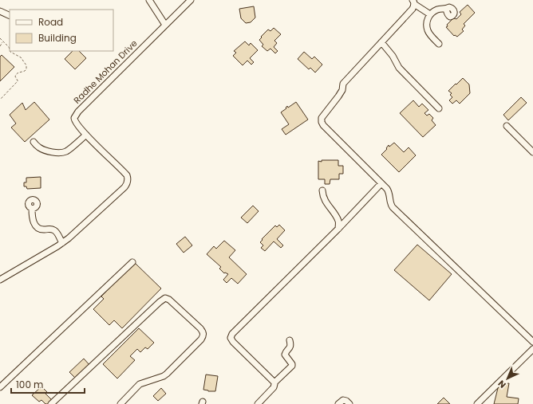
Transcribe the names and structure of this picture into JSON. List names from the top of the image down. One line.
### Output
{"streets":{"street":["Radhe Mohan Drive"]},"legend":["Road","Building"],"scale_bar":"100 m","north":"bottom left"}
